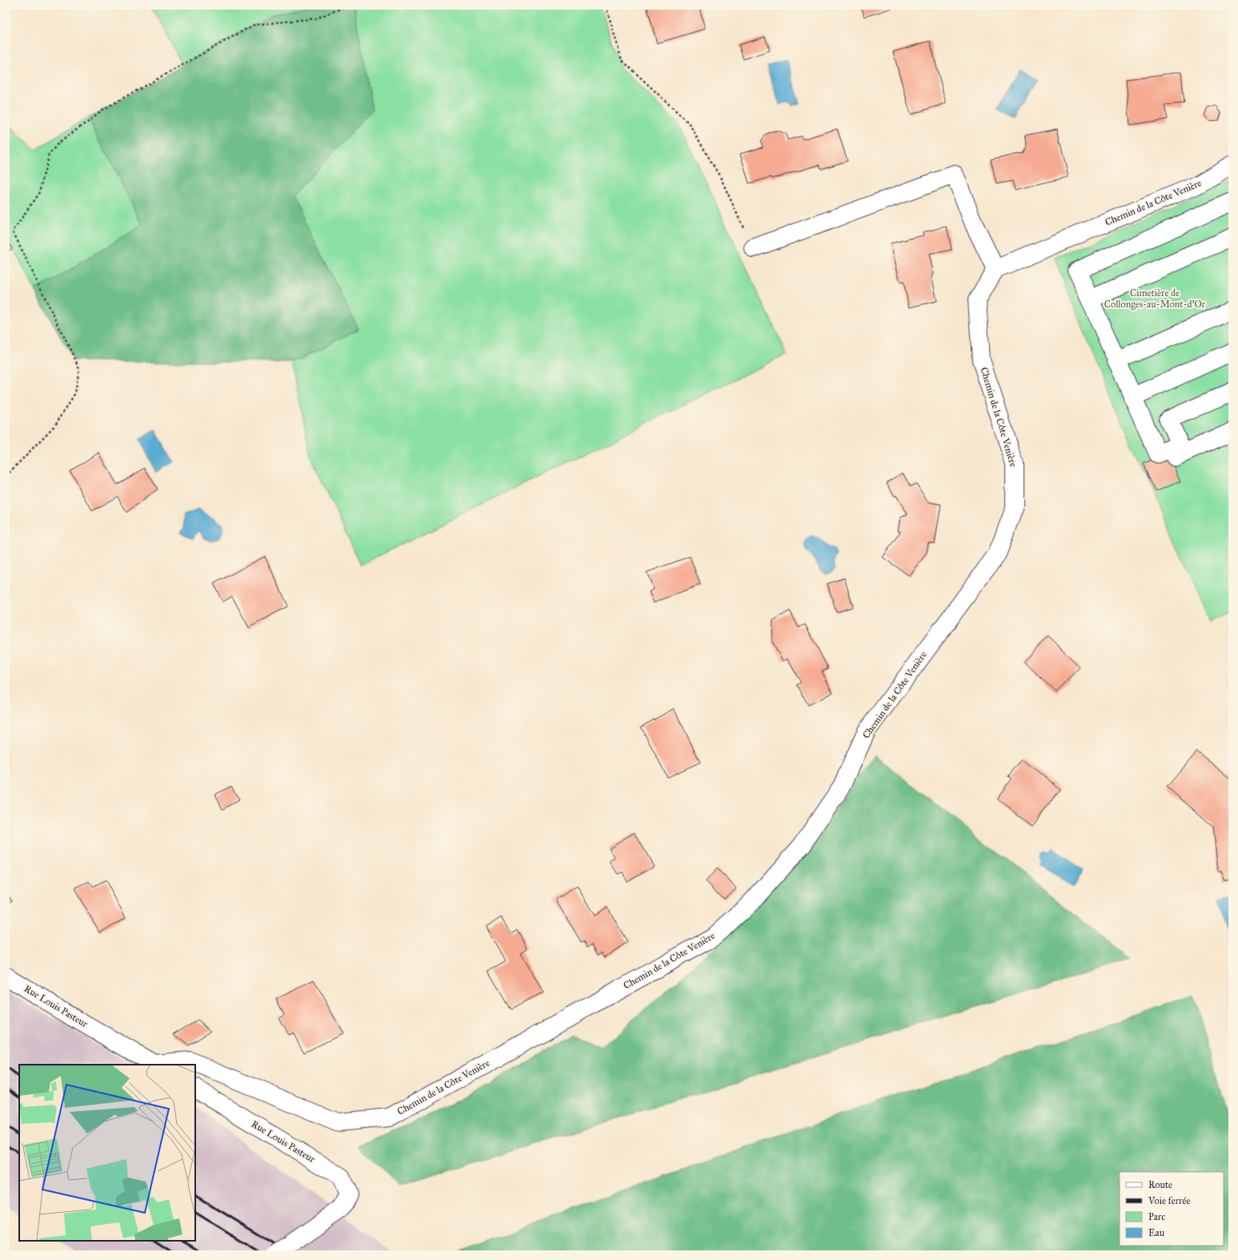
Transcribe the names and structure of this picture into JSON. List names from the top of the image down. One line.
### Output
{"streets":{"street":["Chemin de la Côte Venière","Rue Louis Pasteur"]},"crossings":[["Chemin de la Côte Venière","Rue Louis Pasteur"]],"parks":["Cimetière de Collonges-au-Mont-d'Or"],"legend":["Route","Voie ferrée","Parc","Eau"]}
